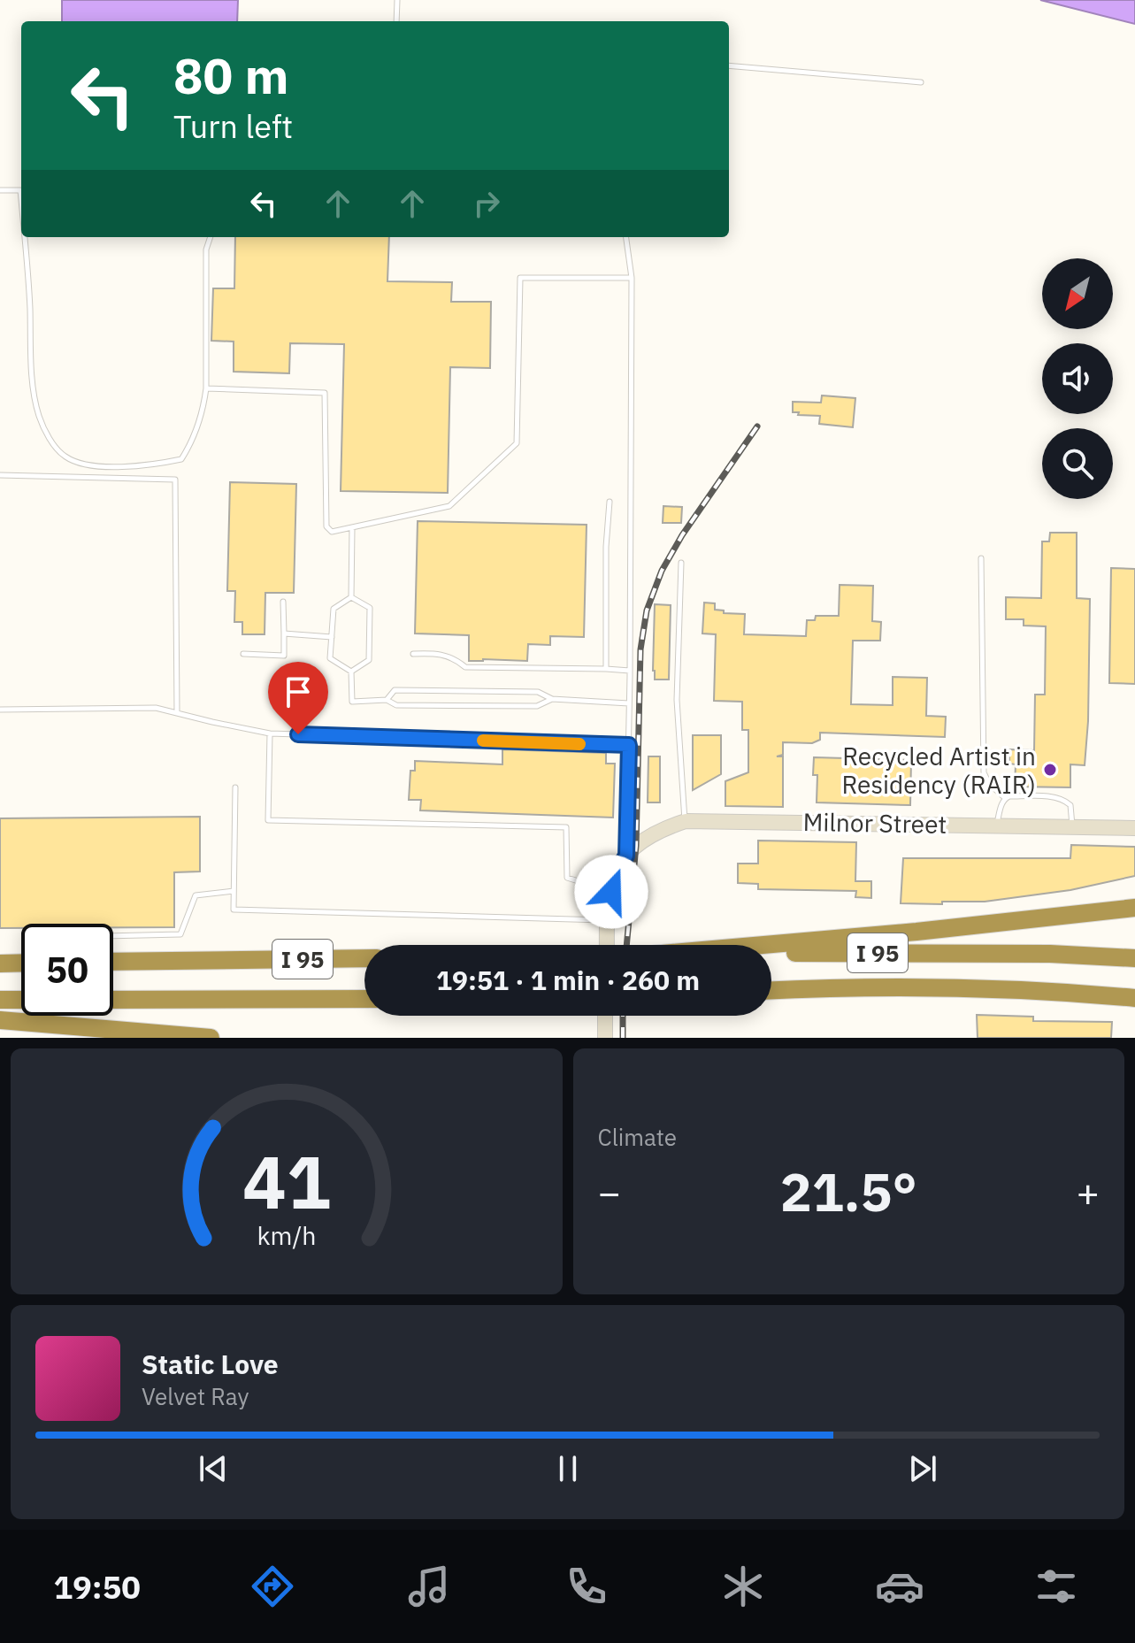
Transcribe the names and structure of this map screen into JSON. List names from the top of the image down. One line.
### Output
{"streets":{"highway":["I 95"],"main road":["Milnor Street"]},"places":["Recycled Artist in Residency (RAIR)"],"north":"bottom left","page":{"turn":["80 m","Turn left"],"limit":"50","trip":"19:51 · 1 min · 260 m","tile":"Climate","heat":["−","21.5°","+"],"song":["Static Love","Velvet Ray"],"tabs":"19:50","gauge":["41","km/h"]}}
